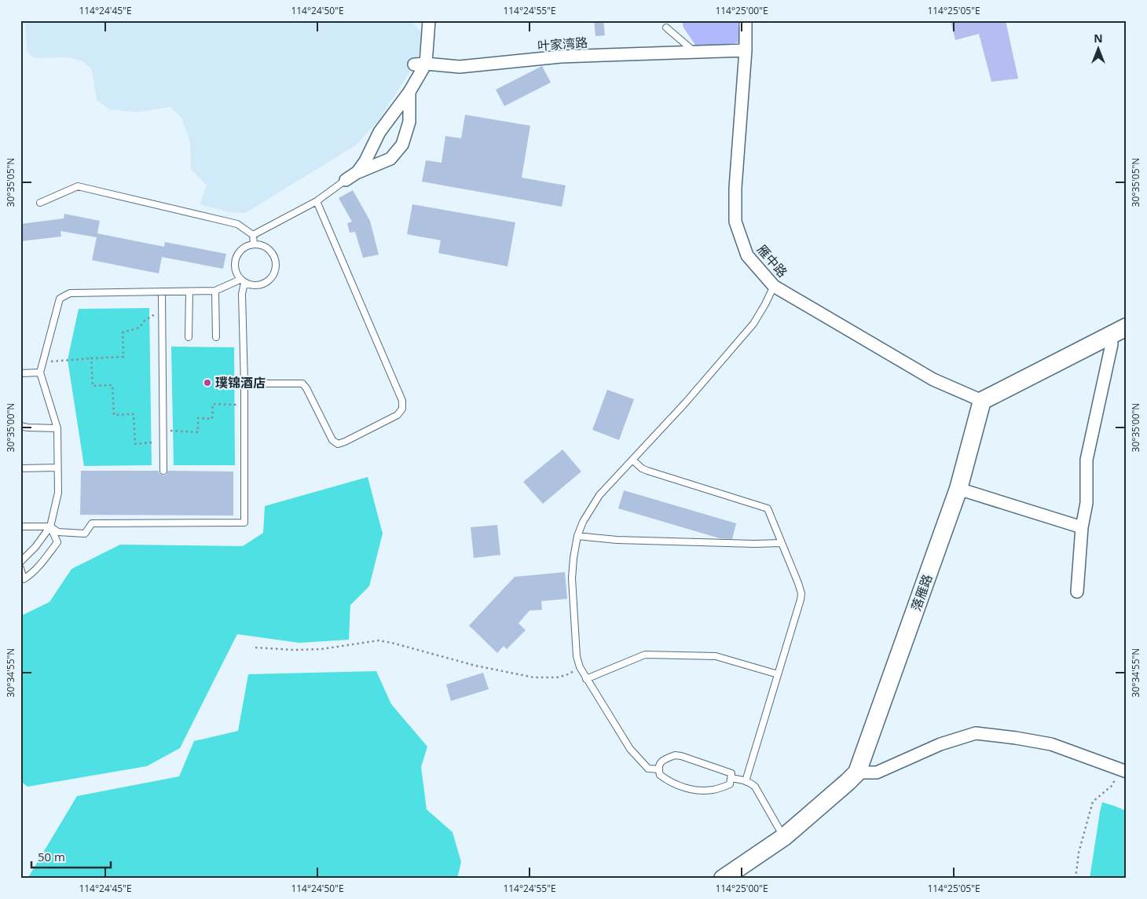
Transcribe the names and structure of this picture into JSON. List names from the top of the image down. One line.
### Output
{"streets":{"street":["叶家湾路","雁中路","落雁路"]},"crossings":[["叶家湾路","雁中路"],["雁中路","落雁路"]],"places":["璞锦酒店"],"scale_bar":"50 m","north":"top","coordinates":["114°24'45\"E","114°24'50\"E","114°24'55\"E","114°25'00\"E","114°25'05\"E","30°35'05\"N","30°35'00\"N","30°34'55\"N"]}
